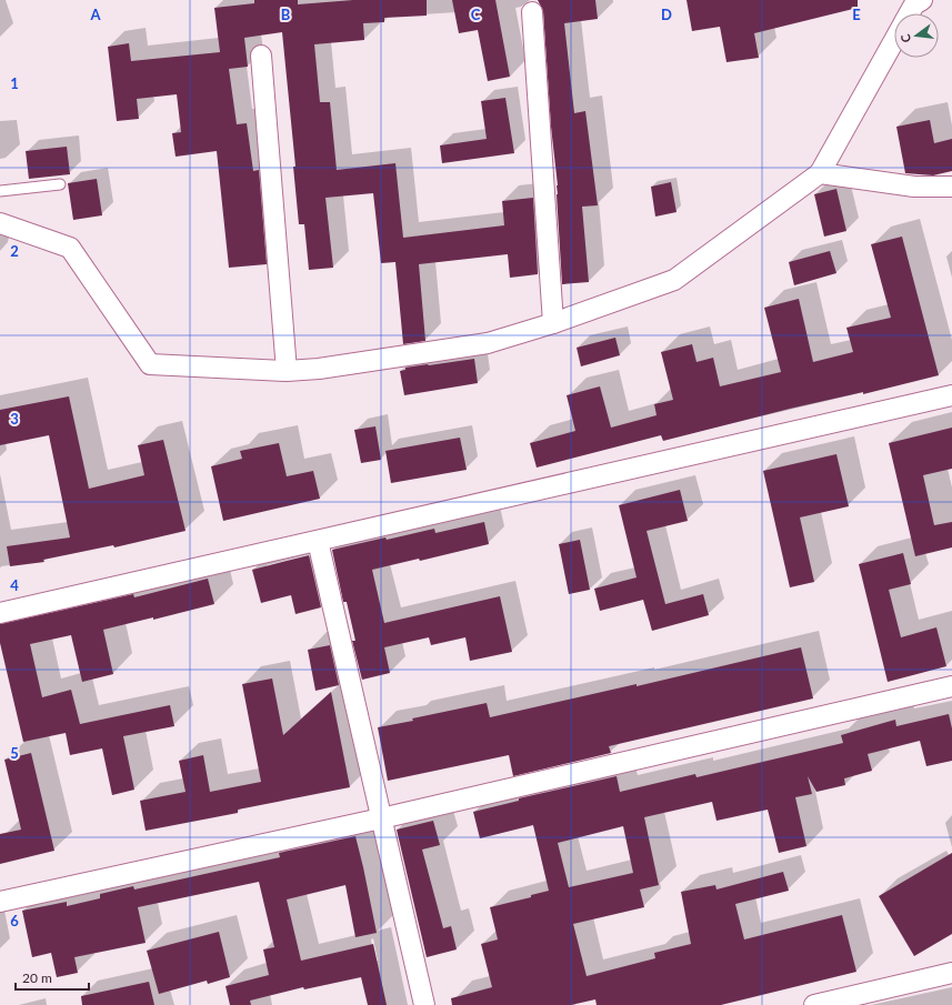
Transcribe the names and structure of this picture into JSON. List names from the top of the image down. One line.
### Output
{"scale_bar":"20 m","north":"left","grid":{"columns":["A","B","C","D","E"],"rows":["1","2","3","4","5","6"]}}
